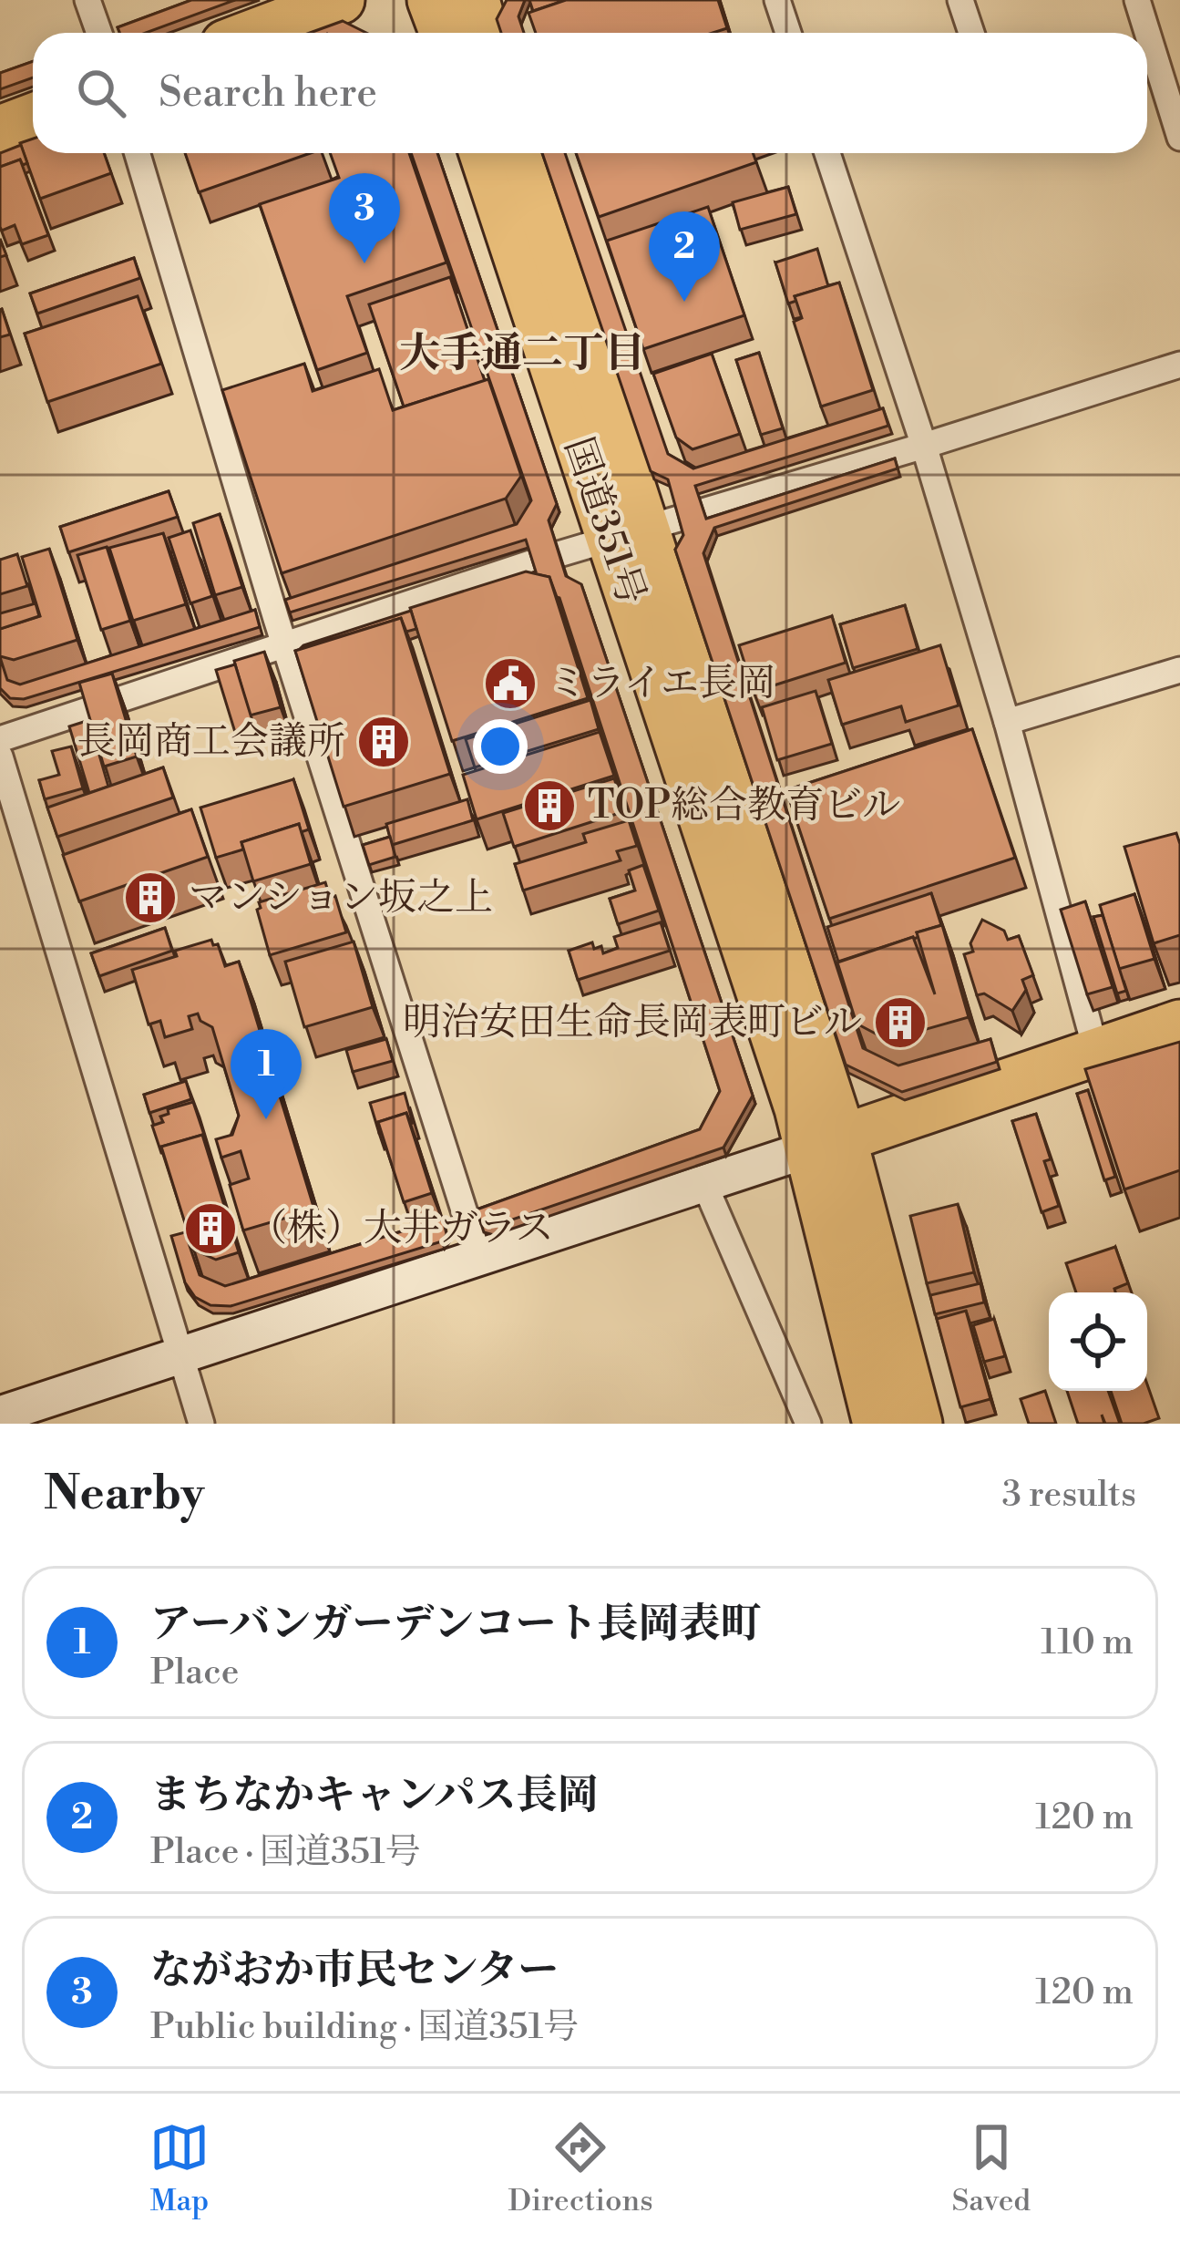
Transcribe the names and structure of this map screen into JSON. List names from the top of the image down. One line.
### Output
{"streets":{"highway":["国道351号"]},"districts":["大手通二丁目"],"places":{"public building":["ミライエ長岡"],"building":["長岡商工会議所","TOP総合教育ビル","マンション坂之上","明治安田生命長岡表町ビル","（株）大井ガラス"]},"page":{"search":"Search here","pins":["3","2","1"],"heading":["Nearby","3 results"],"list":[{"mark":"1","name":"アーバンガーデンコート長岡表町","note":"Place","value":"110 m"},{"mark":"2","name":"まちなかキャンパス長岡","note":"Place · 国道351号","value":"120 m"},{"mark":"3","name":"ながおか市民センター","note":"Public building · 国道351号","value":"120 m"}],"nav":["Map","Directions","Saved"]}}
